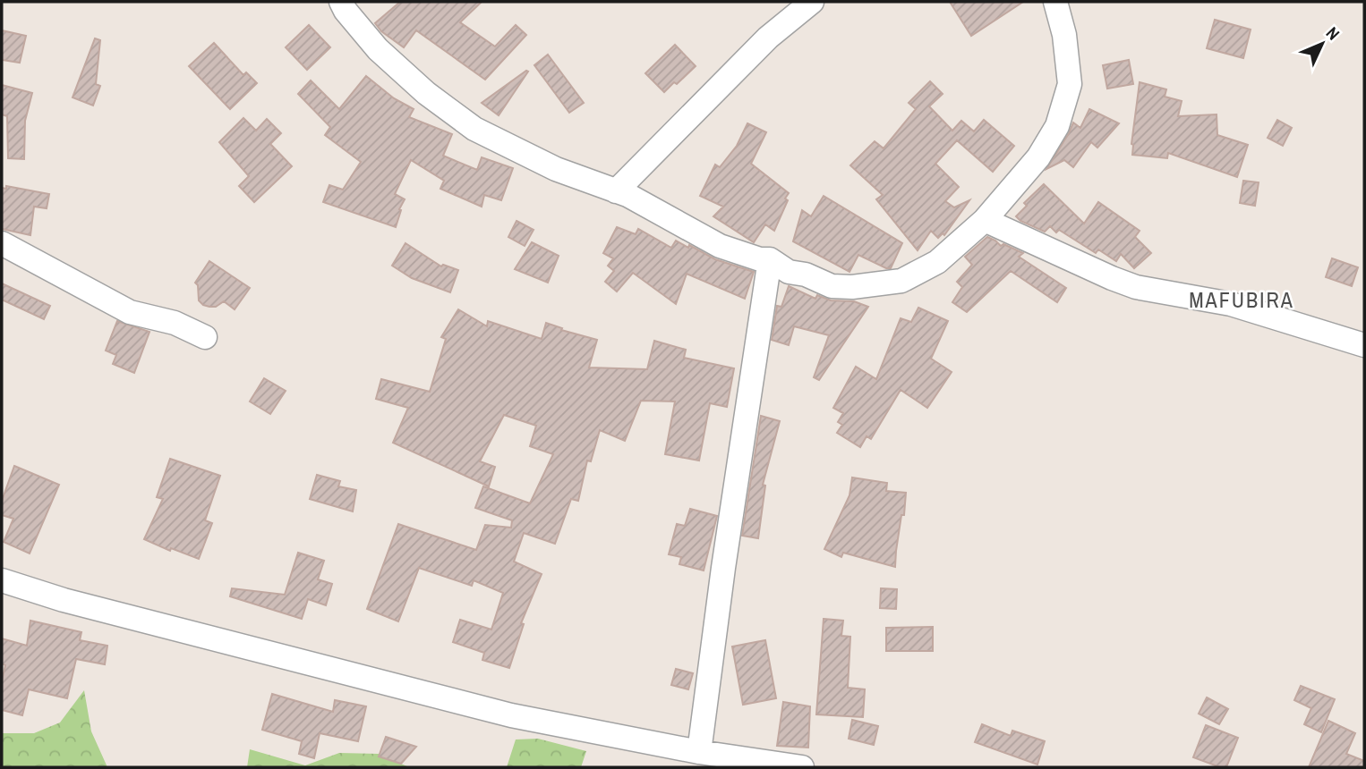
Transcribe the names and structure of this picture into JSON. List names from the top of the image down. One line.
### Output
{"districts":["MAFUBIRA"],"north":"top right"}
